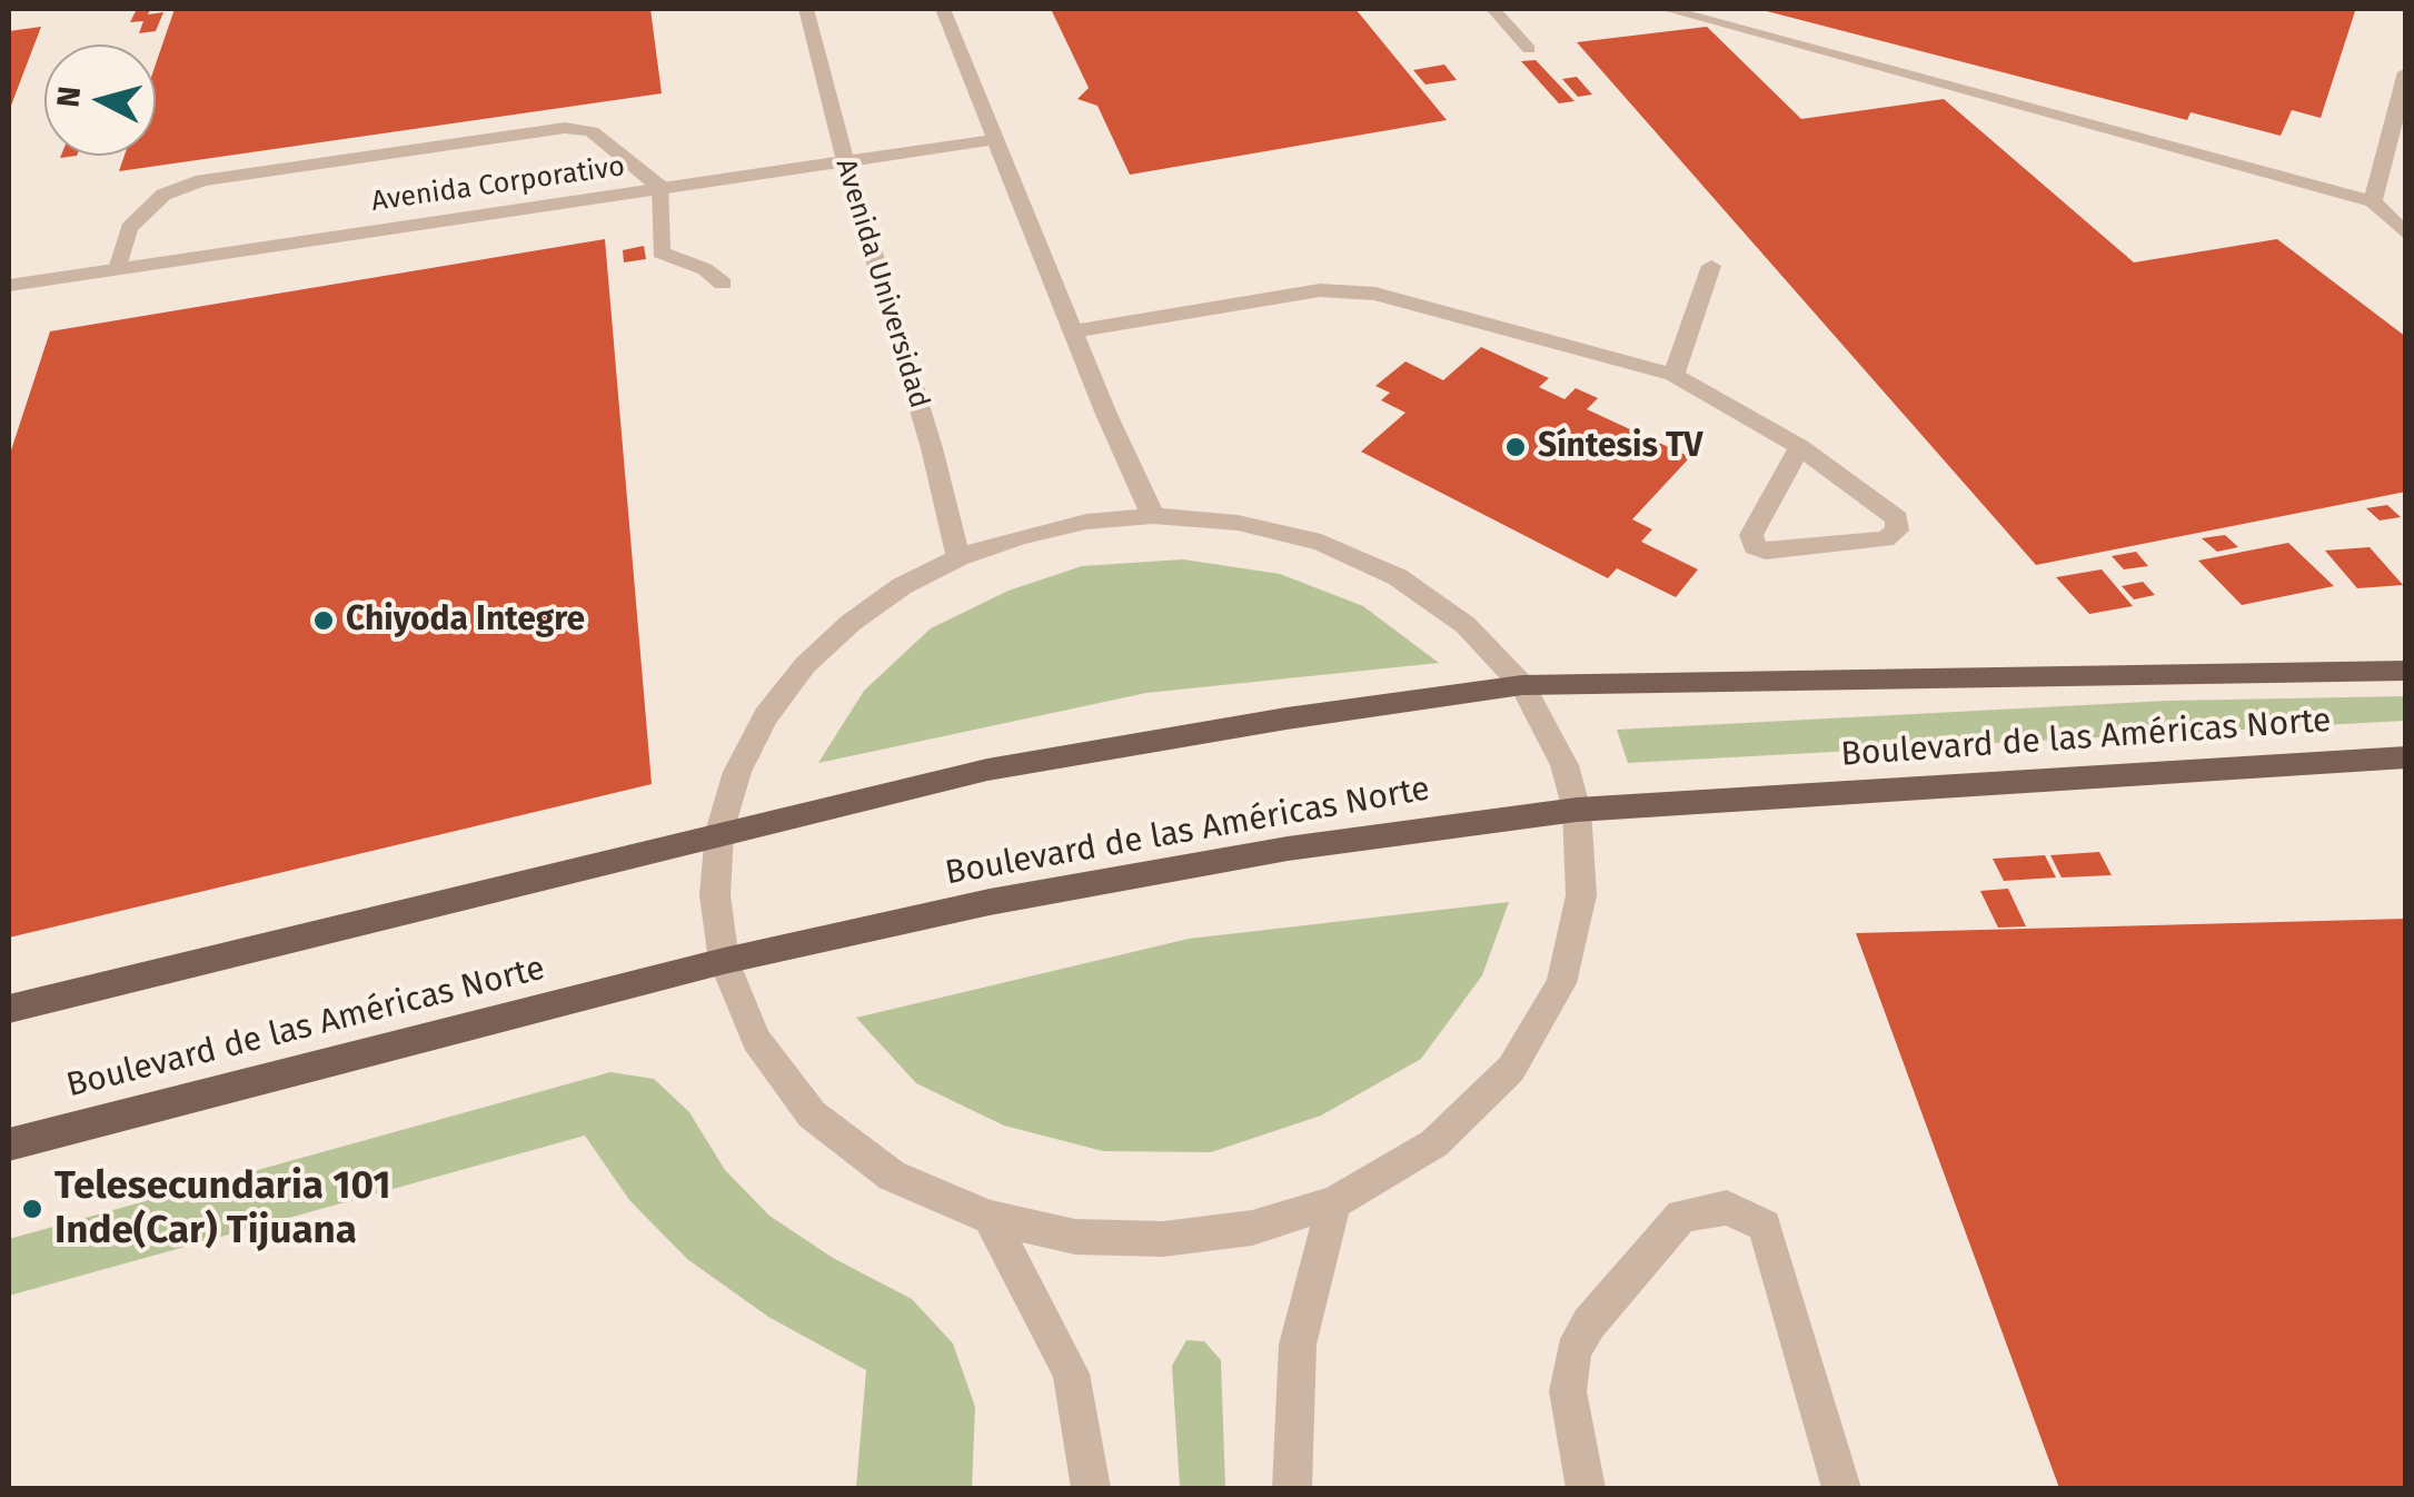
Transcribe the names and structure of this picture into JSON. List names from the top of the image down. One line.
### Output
{"streets":{"main road":["Boulevard de las Américas Norte"],"street":["Avenida Corporativo","Avenida Universidad"]},"crossings":[["Avenida Corporativo","Avenida Universidad"]],"places":["Síntesis TV","Chiyoda Integre","Telesecundaria 101 Inde(Car) Tijuana"],"north":"left"}
